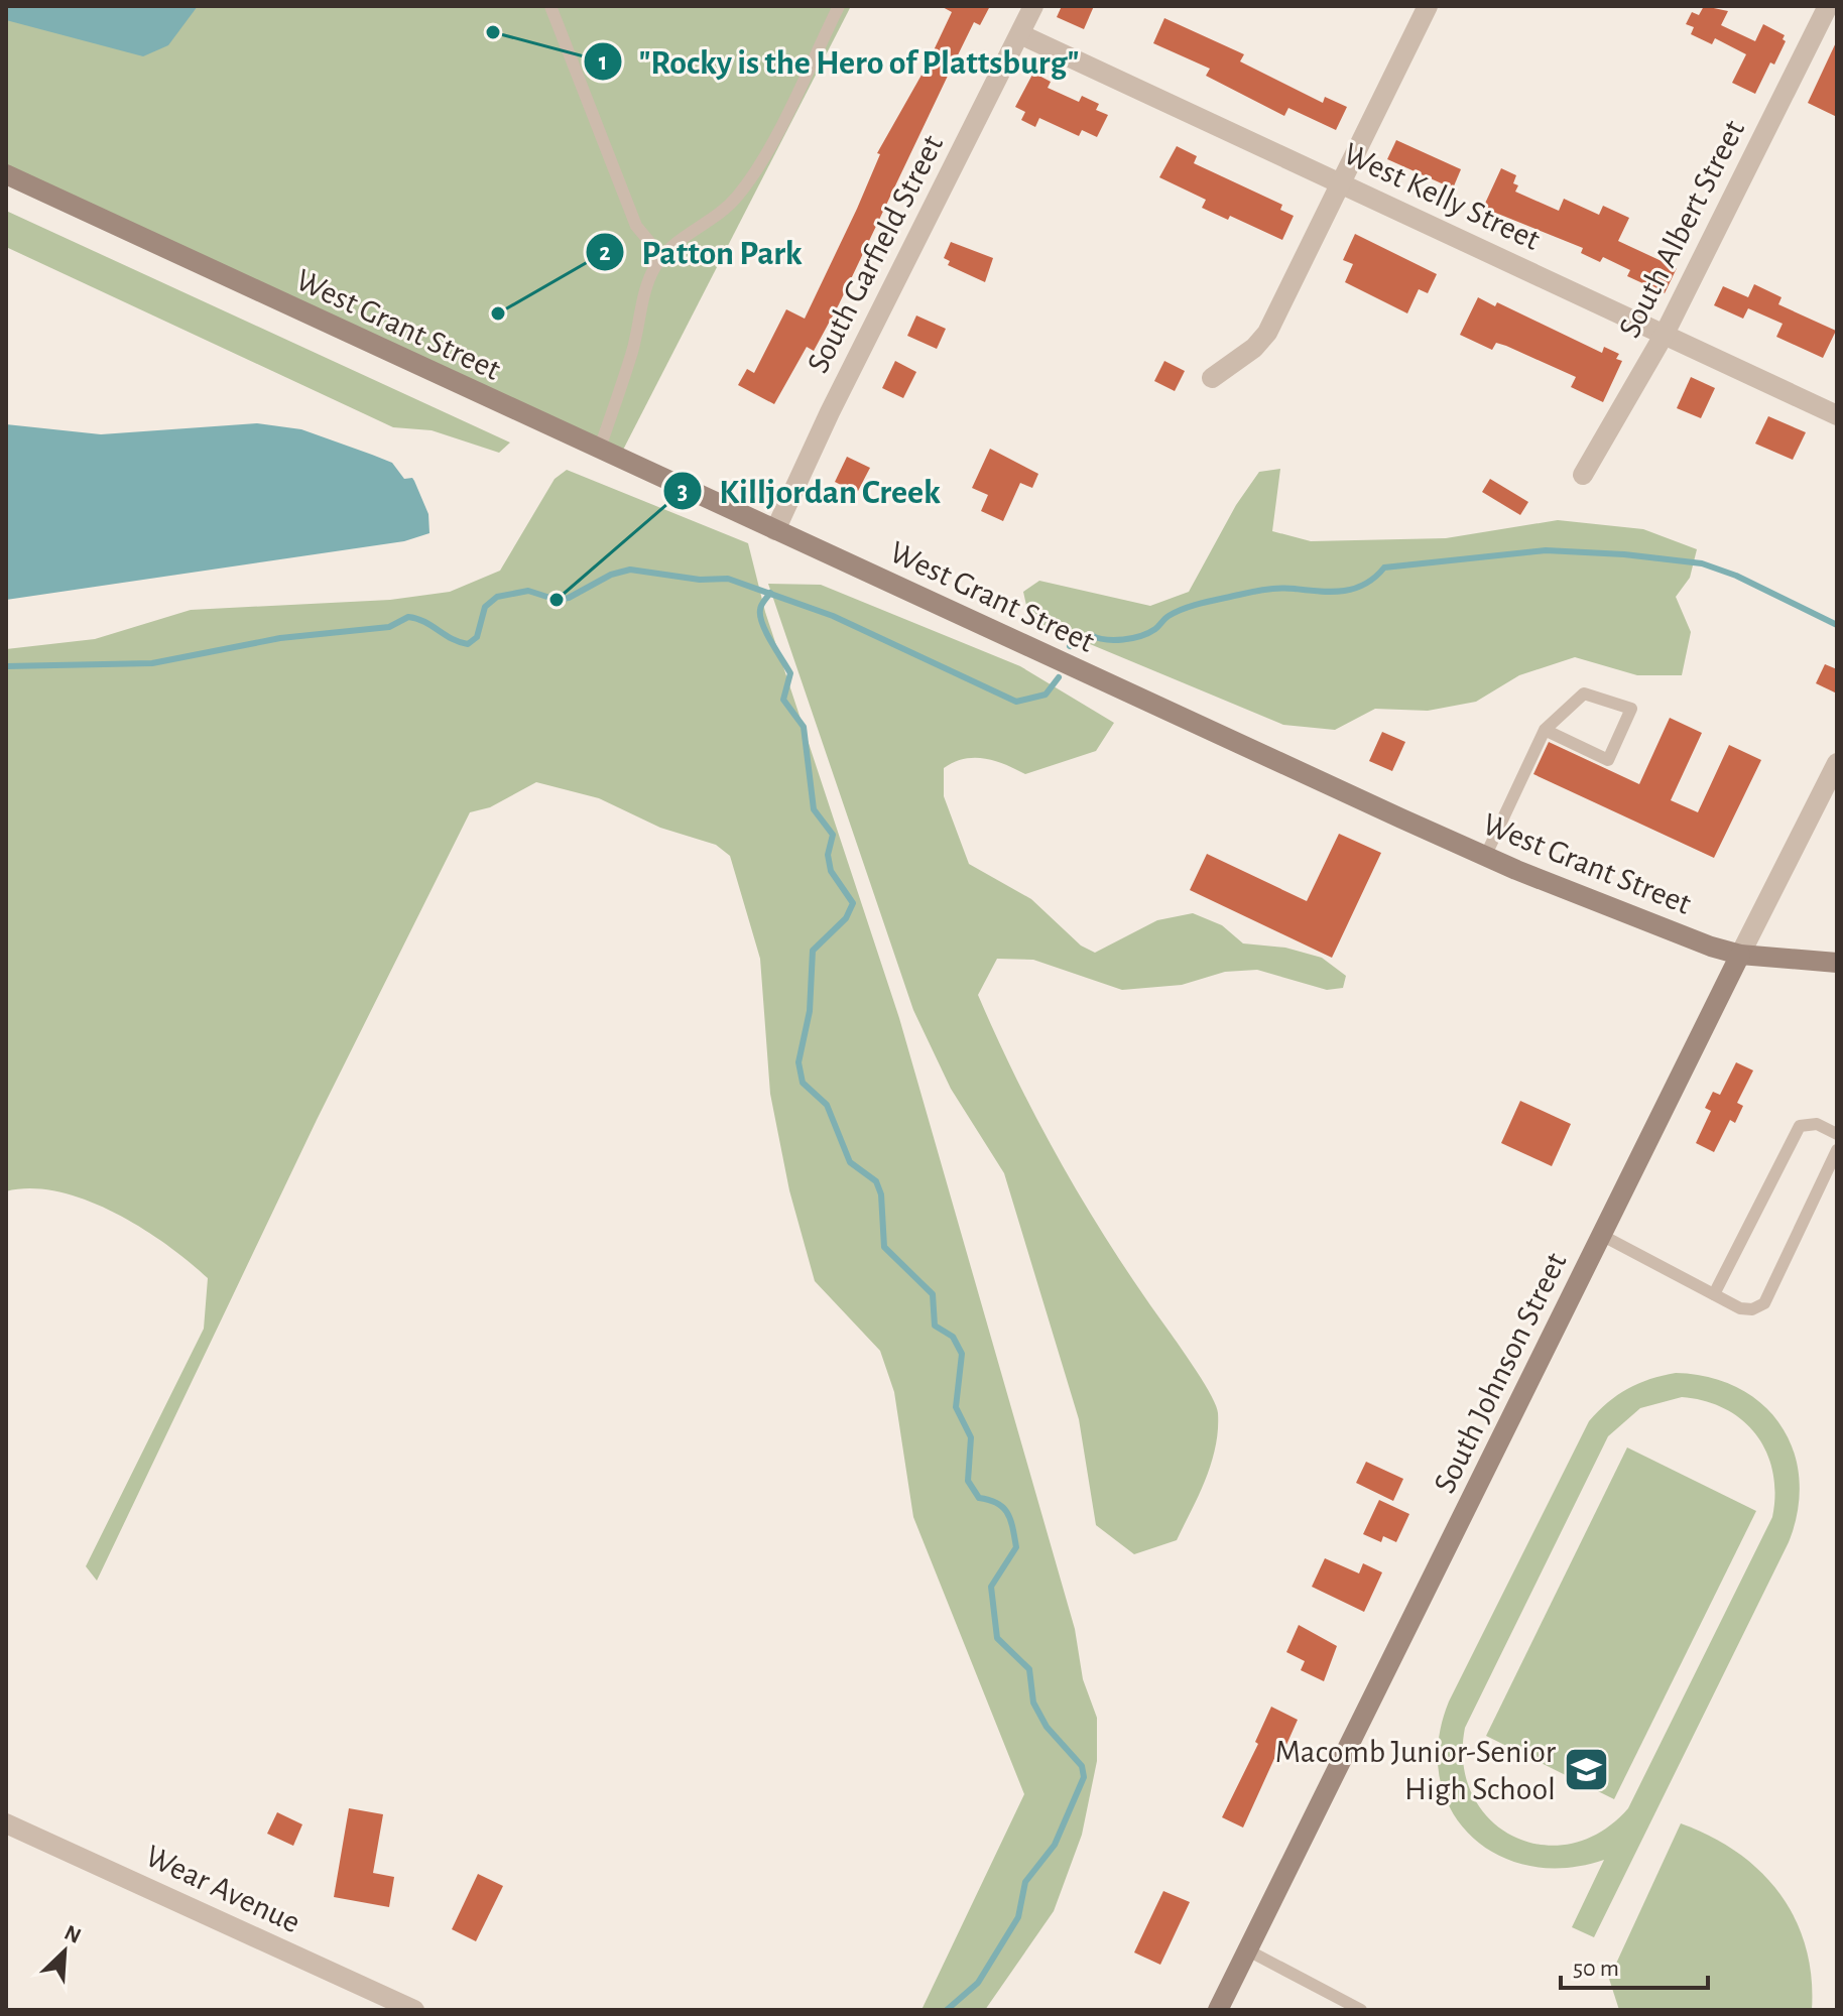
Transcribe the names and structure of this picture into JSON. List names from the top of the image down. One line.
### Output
{"streets":{"main road":["West Grant Street","South Johnson Street"],"street":["West Kelly Street","South Albert Street","South Garfield Street","Wear Avenue"]},"crossings":[["West Kelly Street","South Albert Street"],["West Kelly Street","South Garfield Street"],["South Garfield Street","West Grant Street"],["West Grant Street","South Johnson Street"]],"places":{"other":["\"Rocky is the Hero of Plattsburg\"","Patton Park","Killjordan Creek"],"school or university":["Macomb Junior-Senior High School"]},"scale_bar":"50 m","north":"top right"}
